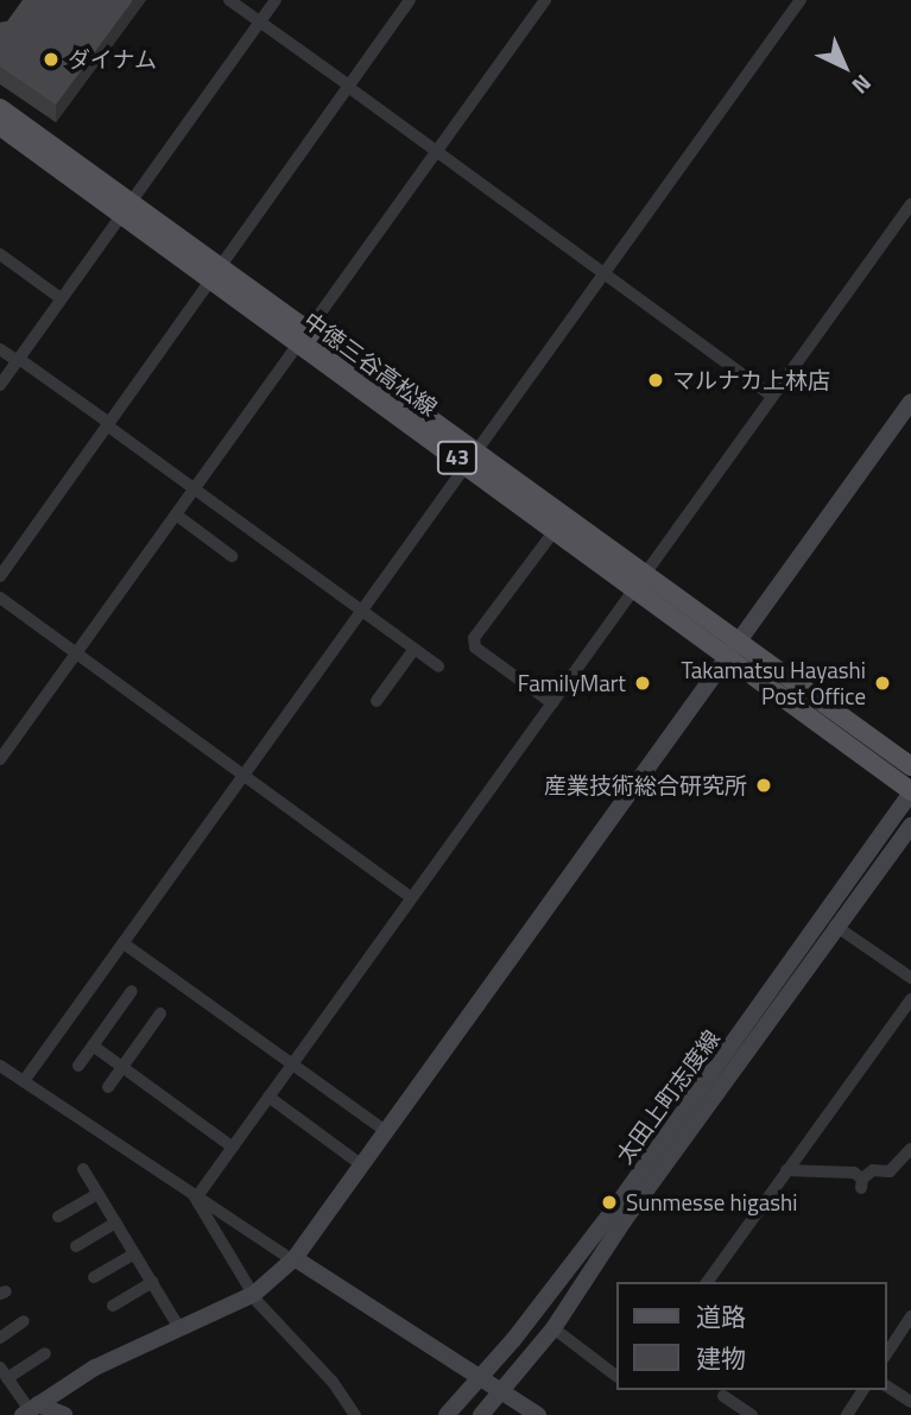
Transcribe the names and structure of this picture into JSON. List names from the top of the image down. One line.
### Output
{"streets":{"main road":["中徳三谷高松線","43"],"street":["太田上町志度線"]},"crossings":[["中徳三谷高松線","太田上町志度線"]],"places":["ダイナム","マルナカ上林店","FamilyMart","Takamatsu Hayashi Post Office","産業技術総合研究所","Sunmesse higashi"],"legend":["道路","建物"],"north":"bottom right"}
